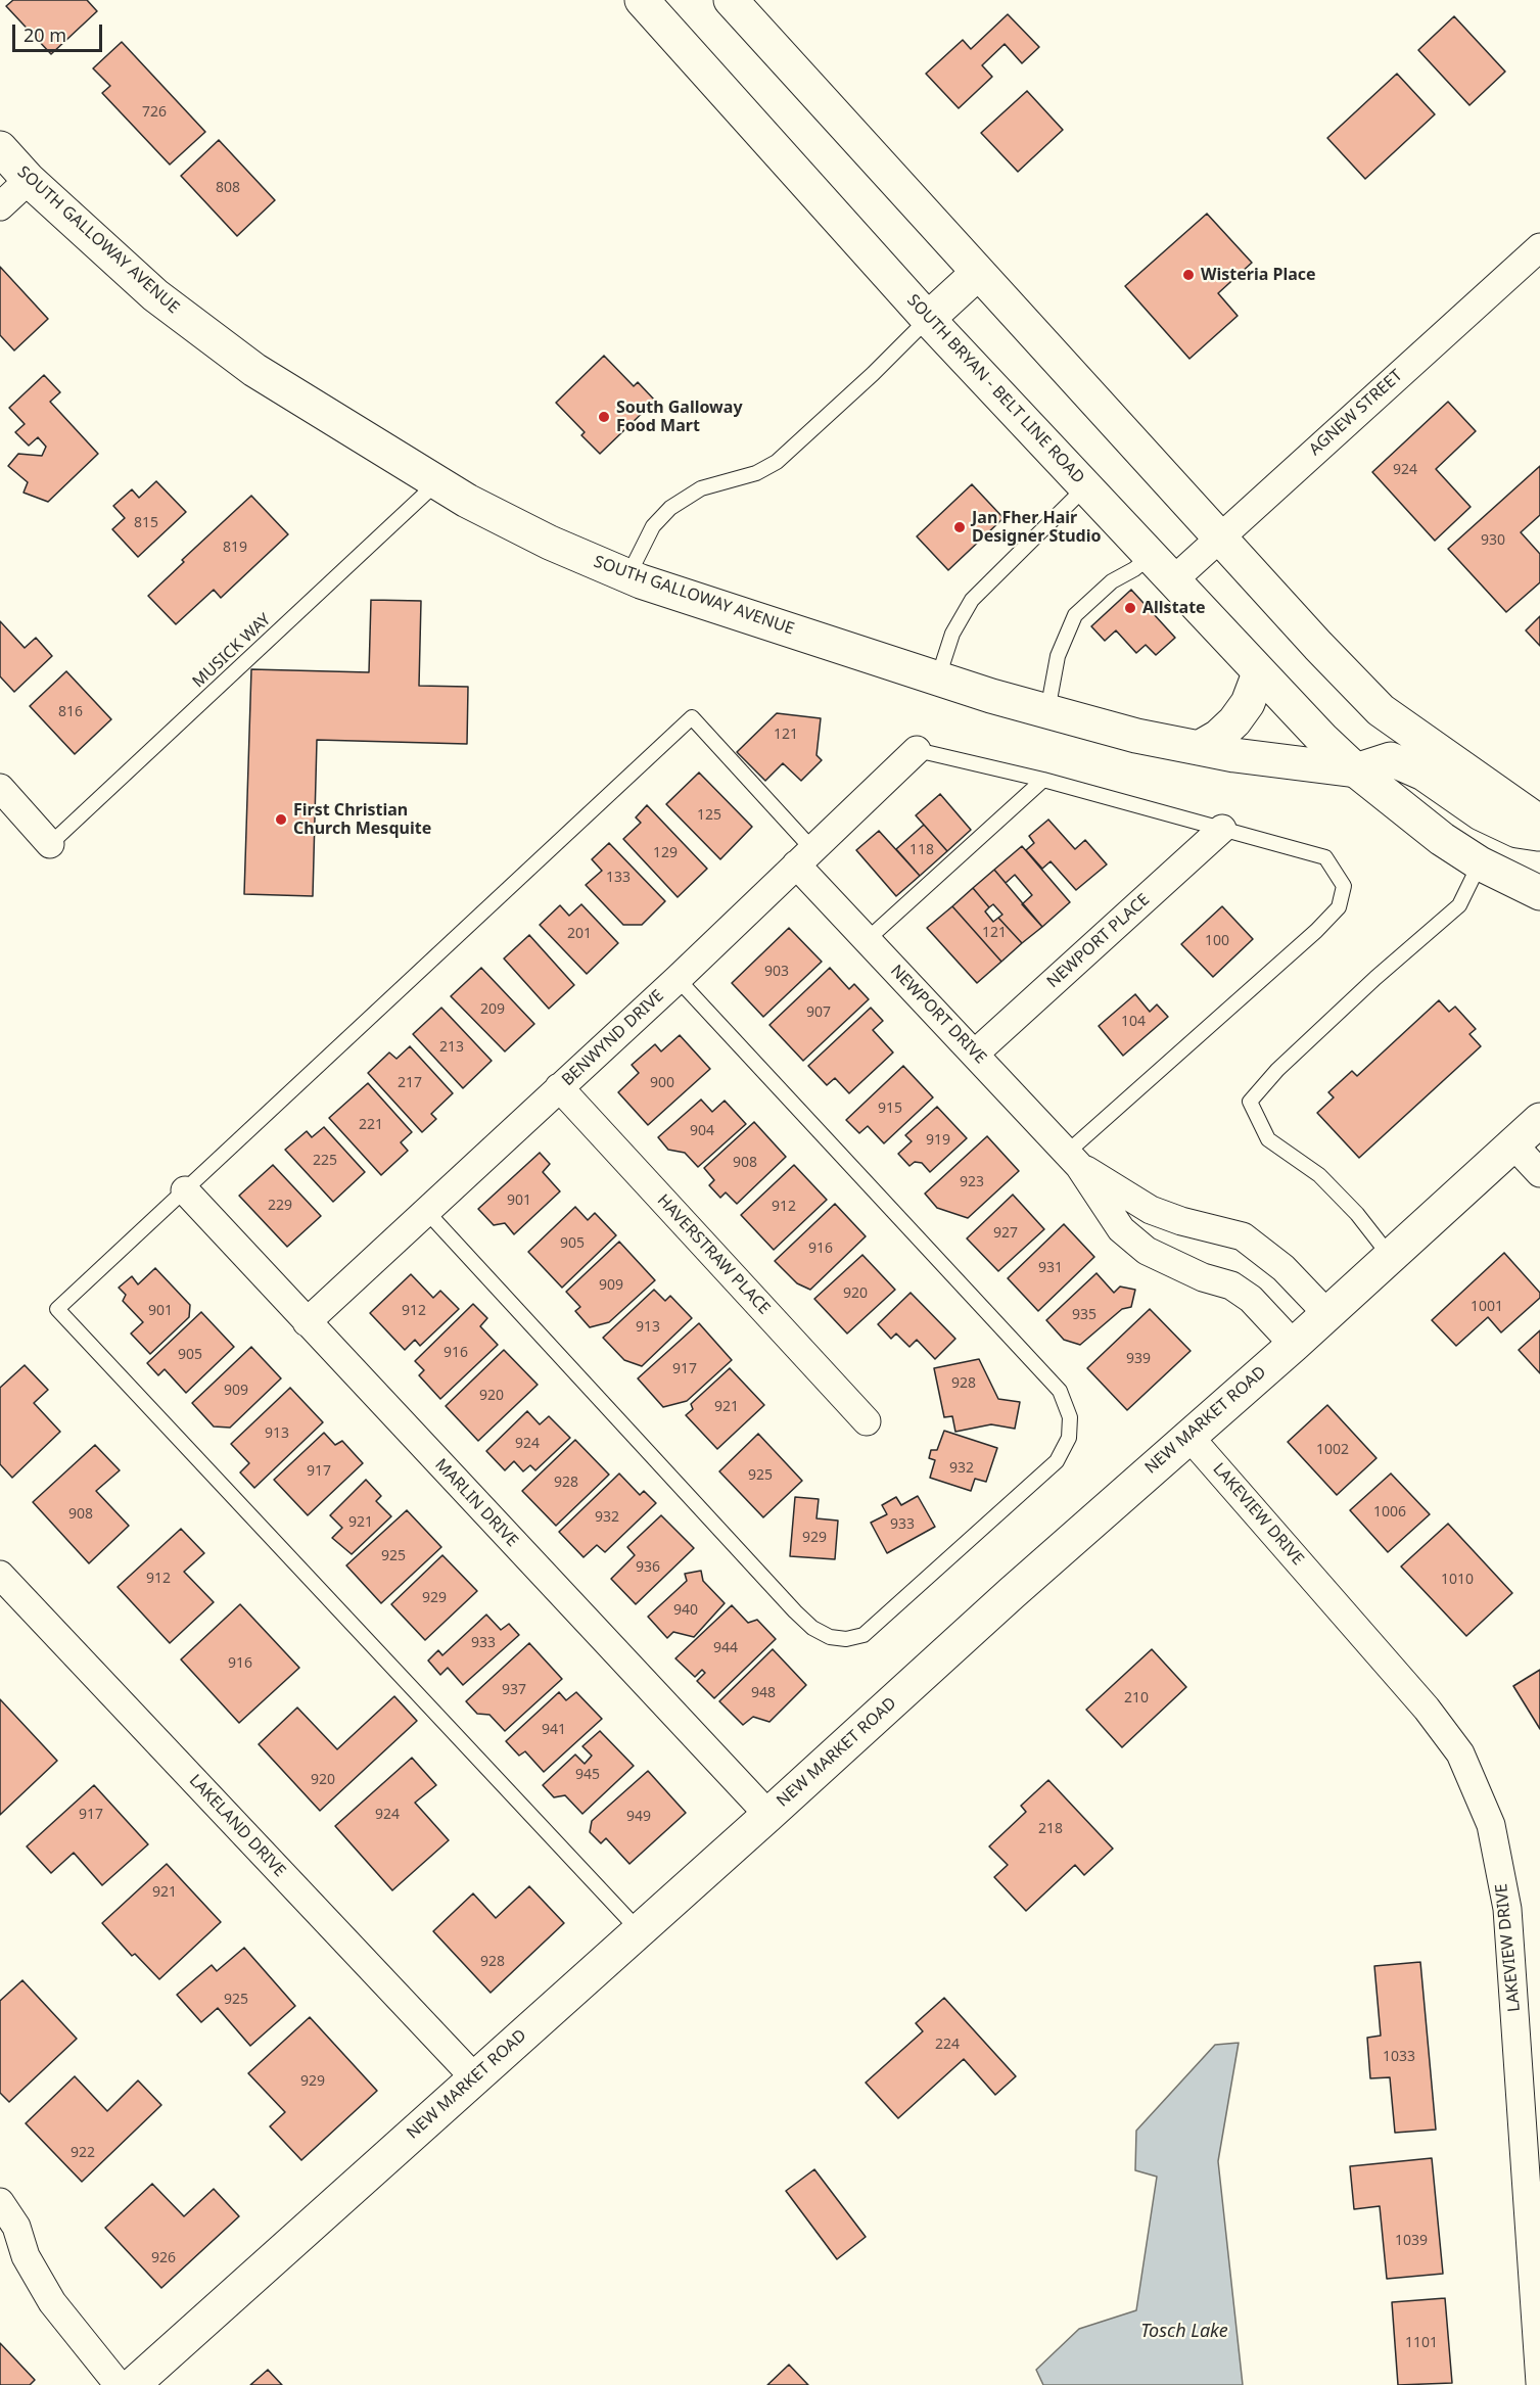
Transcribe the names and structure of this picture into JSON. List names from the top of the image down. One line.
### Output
{"streets":{"main road":["SOUTH GALLOWAY AVENUE","SOUTH BRYAN - BELT LINE ROAD","NEW MARKET ROAD"],"street":["AGNEW STREET","NEWPORT PLACE","NEWPORT DRIVE","BENWYND DRIVE","HAVERSTRAW PLACE","MARLIN DRIVE","LAKEVIEW DRIVE","LAKELAND DRIVE"],"lane":["MUSICK WAY"]},"crossings":[["SOUTH GALLOWAY AVENUE","SOUTH BRYAN - BELT LINE ROAD"],["SOUTH GALLOWAY AVENUE","MUSICK WAY"],["SOUTH BRYAN - BELT LINE ROAD","AGNEW STREET"],["NEWPORT PLACE","NEWPORT DRIVE"],["NEWPORT DRIVE","BENWYND DRIVE"],["NEWPORT DRIVE","NEW MARKET ROAD"],["BENWYND DRIVE","HAVERSTRAW PLACE"],["BENWYND DRIVE","MARLIN DRIVE"],["NEW MARKET ROAD","MARLIN DRIVE"],["NEW MARKET ROAD","LAKEVIEW DRIVE"],["NEW MARKET ROAD","LAKELAND DRIVE"]],"water":["Tosch Lake"],"places":["Wisteria Place","South Galloway Food Mart","Jan Fher Hair Designer Studio","Allstate","First Christian Church Mesquite"],"house_numbers":["726","808","924","815","930","819","816","121","125","118","129","133","121","201","100","903","209","907","104","213","217","900","915","221","904","919","225","908","923","901","229","912","927","905","916","931","909","920","1001","901","912","935","913","916","905","939","917","928","909","920","921","913","924","1002","932","917","925","928","1006","908","932","921","933","929","925","936","912","1010","929","940","933","944","916","937","948","210","941","945","920","917","924","949","218","921","928","925","224","1033","929","922","1039","926","1101"],"scale_bar":"20 m"}
